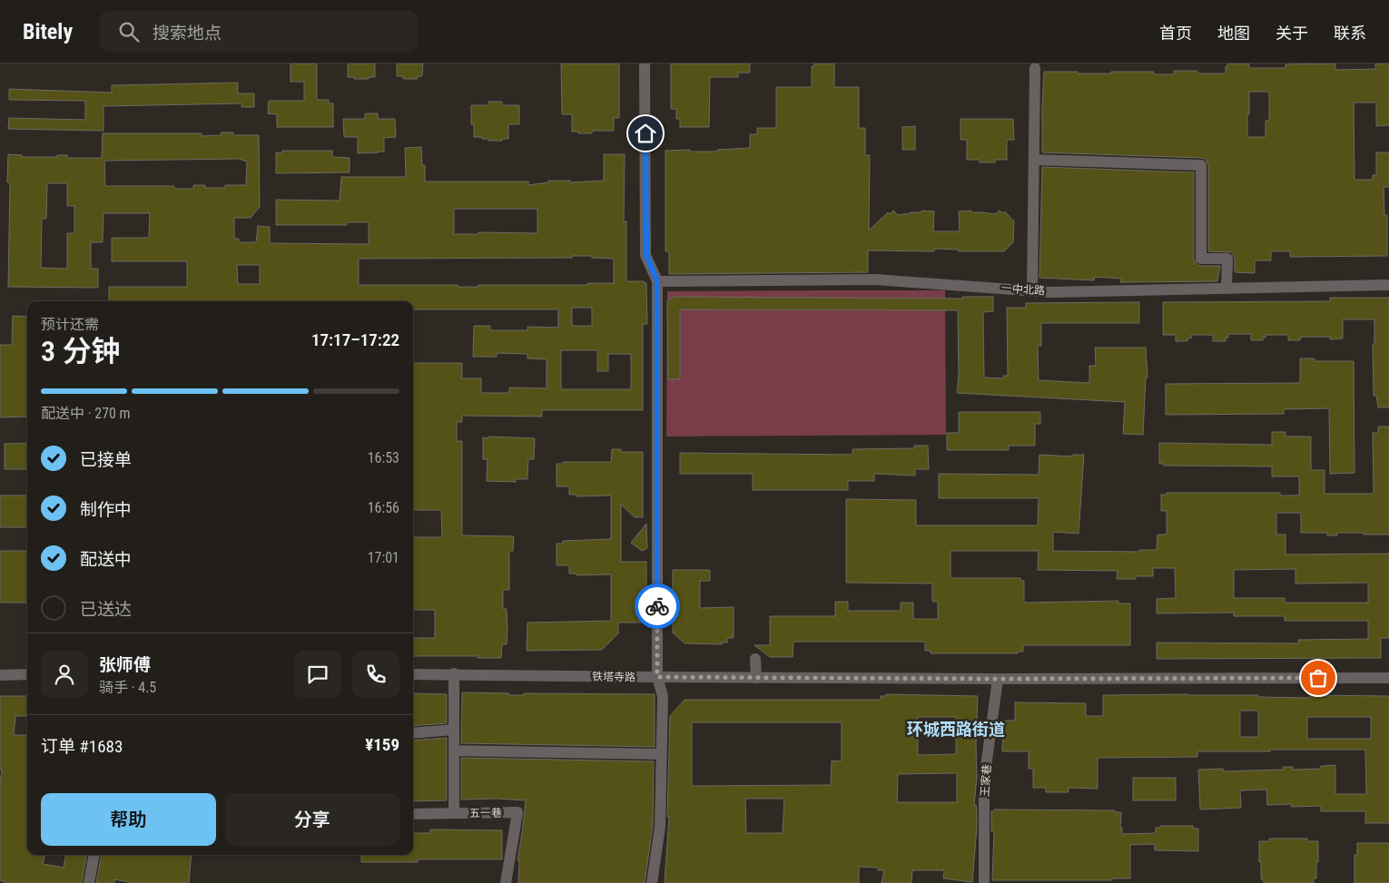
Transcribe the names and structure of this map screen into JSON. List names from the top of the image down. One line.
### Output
{"streets":{"street":["一中北路","铁塔寺路","王家巷","五一巷"]},"crossings":[["铁塔寺路","王家巷"]],"districts":["环城西路街道"],"page":{"header":"Bitely","search":"搜索地点","nav":["首页","地图","关于","联系"],"heading":["3 分钟","预计还需","17:17–17:22"],"panel":["张师傅","骑手 · 4.5","订单 #1683","¥159"],"bar":"配送中 · 270 m","list":[["已接单","16:53"],["制作中","16:56"],["配送中","17:01"],"已送达"],"buttons":["帮助","分享"]}}
